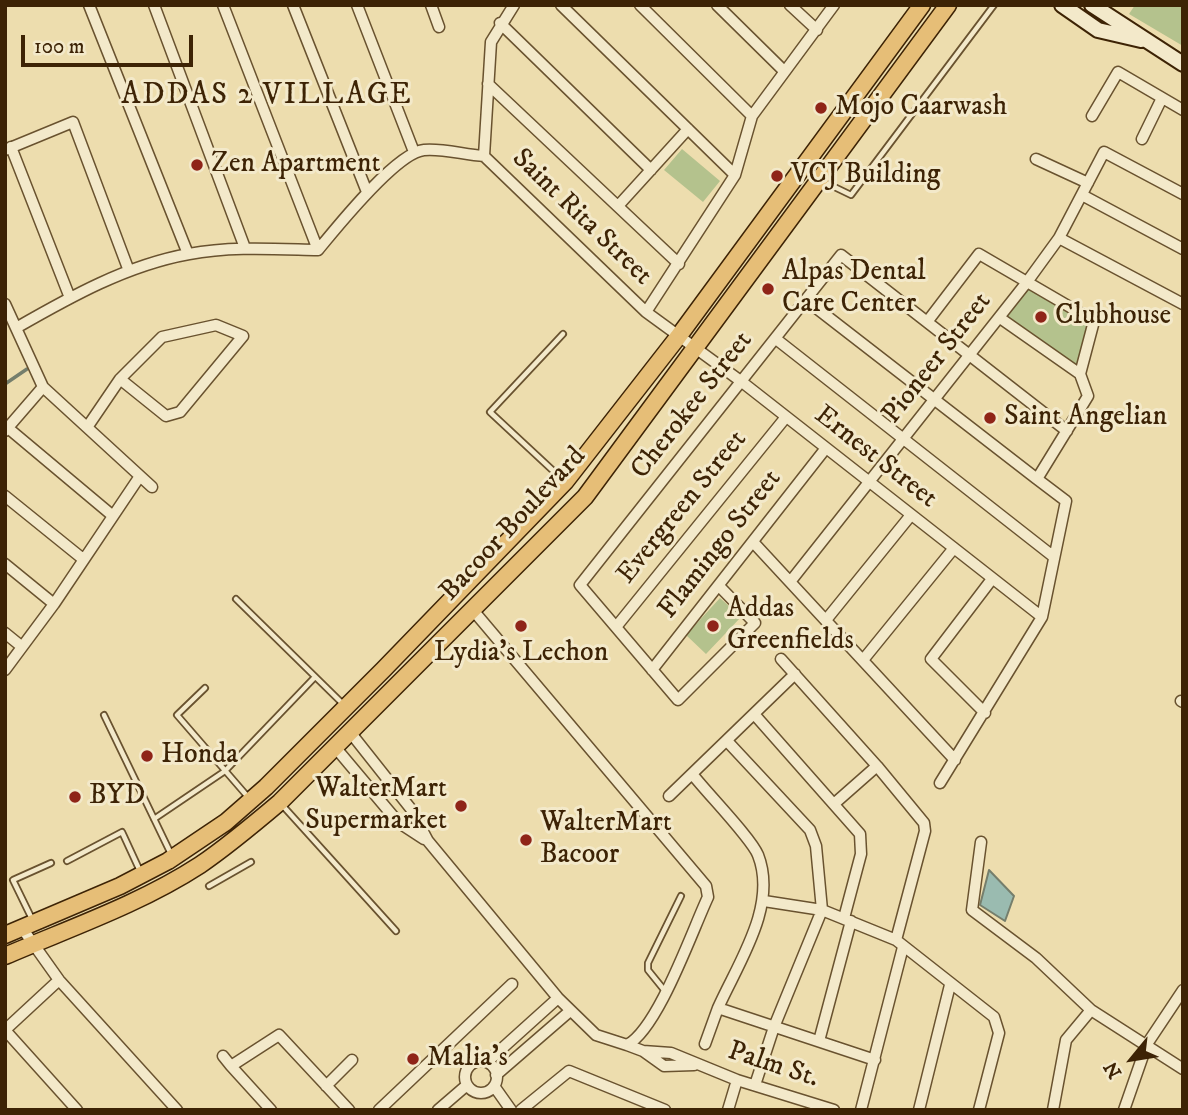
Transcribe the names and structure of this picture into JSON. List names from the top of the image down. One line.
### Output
{"streets":{"main road":["Bacoor Boulevard"],"street":["Saint Rita Street","Pioneer Street","Cherokee Street","Ernest Street","Evergreen Street","Flamingo Street","Palm St."]},"crossings":[["Saint Rita Street","Ernest Street"],["Saint Rita Street","Bacoor Boulevard"],["Pioneer Street","Ernest Street"],["Cherokee Street","Ernest Street"],["Cherokee Street","Evergreen Street"],["Ernest Street","Evergreen Street"],["Ernest Street","Bacoor Boulevard"],["Ernest Street","Flamingo Street"]],"districts":["ADDAS 2 VILLAGE"],"places":["Mojo Caarwash","Zen Apartment","VCJ Building","Alpas Dental Care Center","Clubhouse","Saint Angelian","Lydia's Lechon","Addas Greenfields","Honda","BYD","WalterMart Supermarket","WalterMart Bacoor","Malia's"],"scale_bar":"100 m","north":"bottom left"}
